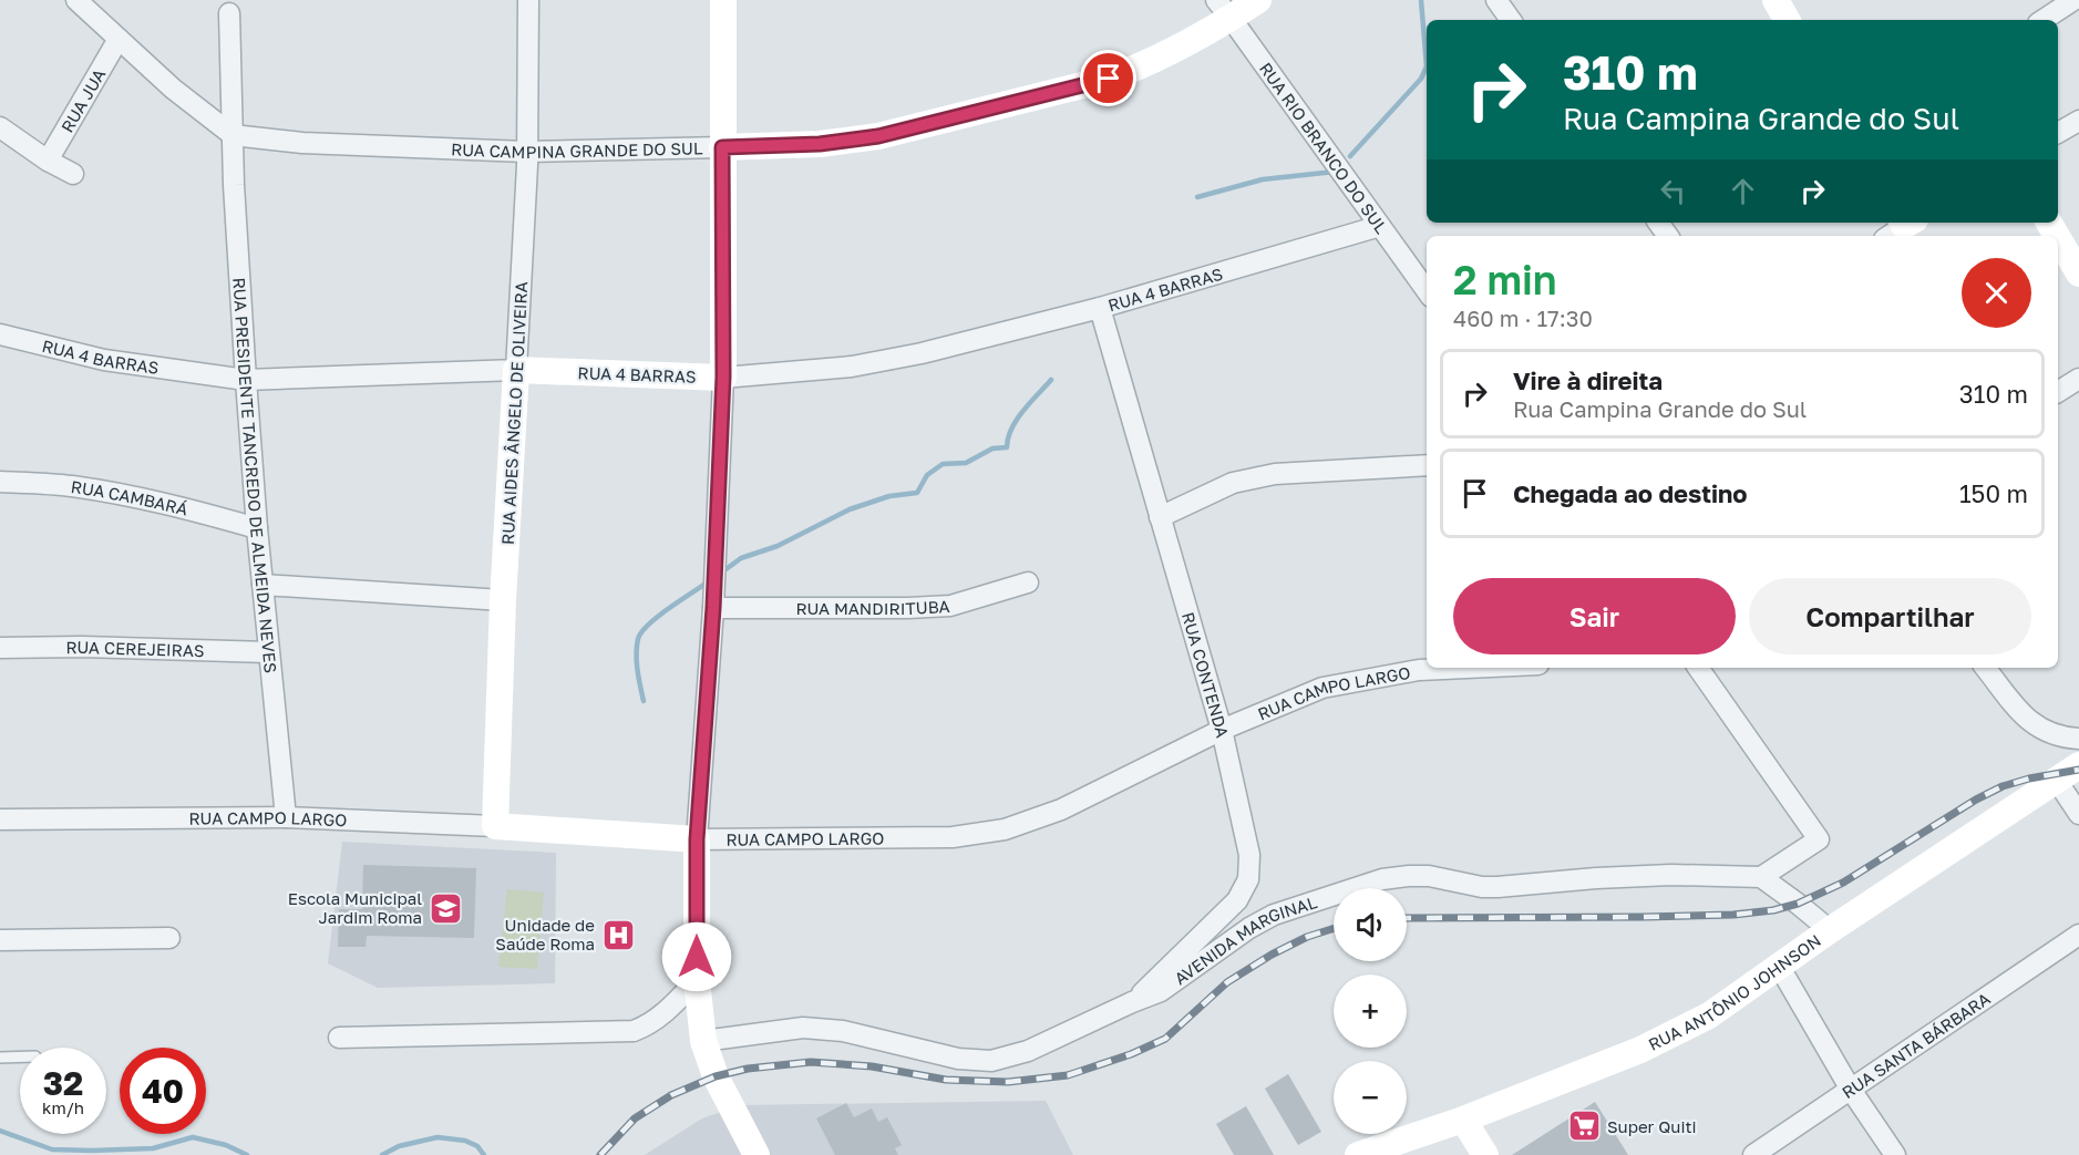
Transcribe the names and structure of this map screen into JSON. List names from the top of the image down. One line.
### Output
{"streets":{"street":["RUA JUA","RUA CAMPINA GRANDE DO SUL","RUA RIO BRANCO DO SUL","RUA 4 BARRAS","RUA AIDES ÂNGELO DE OLIVEIRA","RUA PRESIDENTE TANCREDO DE ALMEIDA NEVES","RUA CAMBARÁ","RUA MANDIRITUBA","RUA CEREJEIRAS","RUA CONTENDA","RUA CAMPO LARGO","AVENIDA MARGINAL","RUA ANTÔNIO JOHNSON","RUA SANTA BÁRBARA"]},"crossings":[["RUA CAMPINA GRANDE DO SUL","RUA RIO BRANCO DO SUL"],["RUA CAMPINA GRANDE DO SUL","RUA AIDES ÂNGELO DE OLIVEIRA"],["RUA CAMPINA GRANDE DO SUL","RUA PRESIDENTE TANCREDO DE ALMEIDA NEVES"],["RUA RIO BRANCO DO SUL","RUA 4 BARRAS"],["RUA 4 BARRAS","RUA AIDES ÂNGELO DE OLIVEIRA"],["RUA 4 BARRAS","RUA PRESIDENTE TANCREDO DE ALMEIDA NEVES"],["RUA 4 BARRAS","RUA CONTENDA"],["RUA AIDES ÂNGELO DE OLIVEIRA","RUA CAMPO LARGO"],["RUA PRESIDENTE TANCREDO DE ALMEIDA NEVES","RUA CAMBARÁ"],["RUA PRESIDENTE TANCREDO DE ALMEIDA NEVES","RUA CEREJEIRAS"],["RUA PRESIDENTE TANCREDO DE ALMEIDA NEVES","RUA CAMPO LARGO"],["RUA CONTENDA","RUA CAMPO LARGO"],["RUA CONTENDA","AVENIDA MARGINAL"]],"places":{"school or university":["Escola Municipal Jardim Roma"],"hospital":["Unidade de Saúde Roma"],"supermarket":["Super Quiti"]},"page":{"turn":["310 m","Rua Campina Grande do Sul"],"heading":["2 min","460 m · 17:30"],"list":[{"name":"Vire à direita","note":"Rua Campina Grande do Sul","value":"310 m"},{"name":"Chegada ao destino","value":"150 m"}],"buttons":["Sair","Compartilhar"],"map_buttons":["+","−"],"speed":"32 km/h","limit":"40"}}
